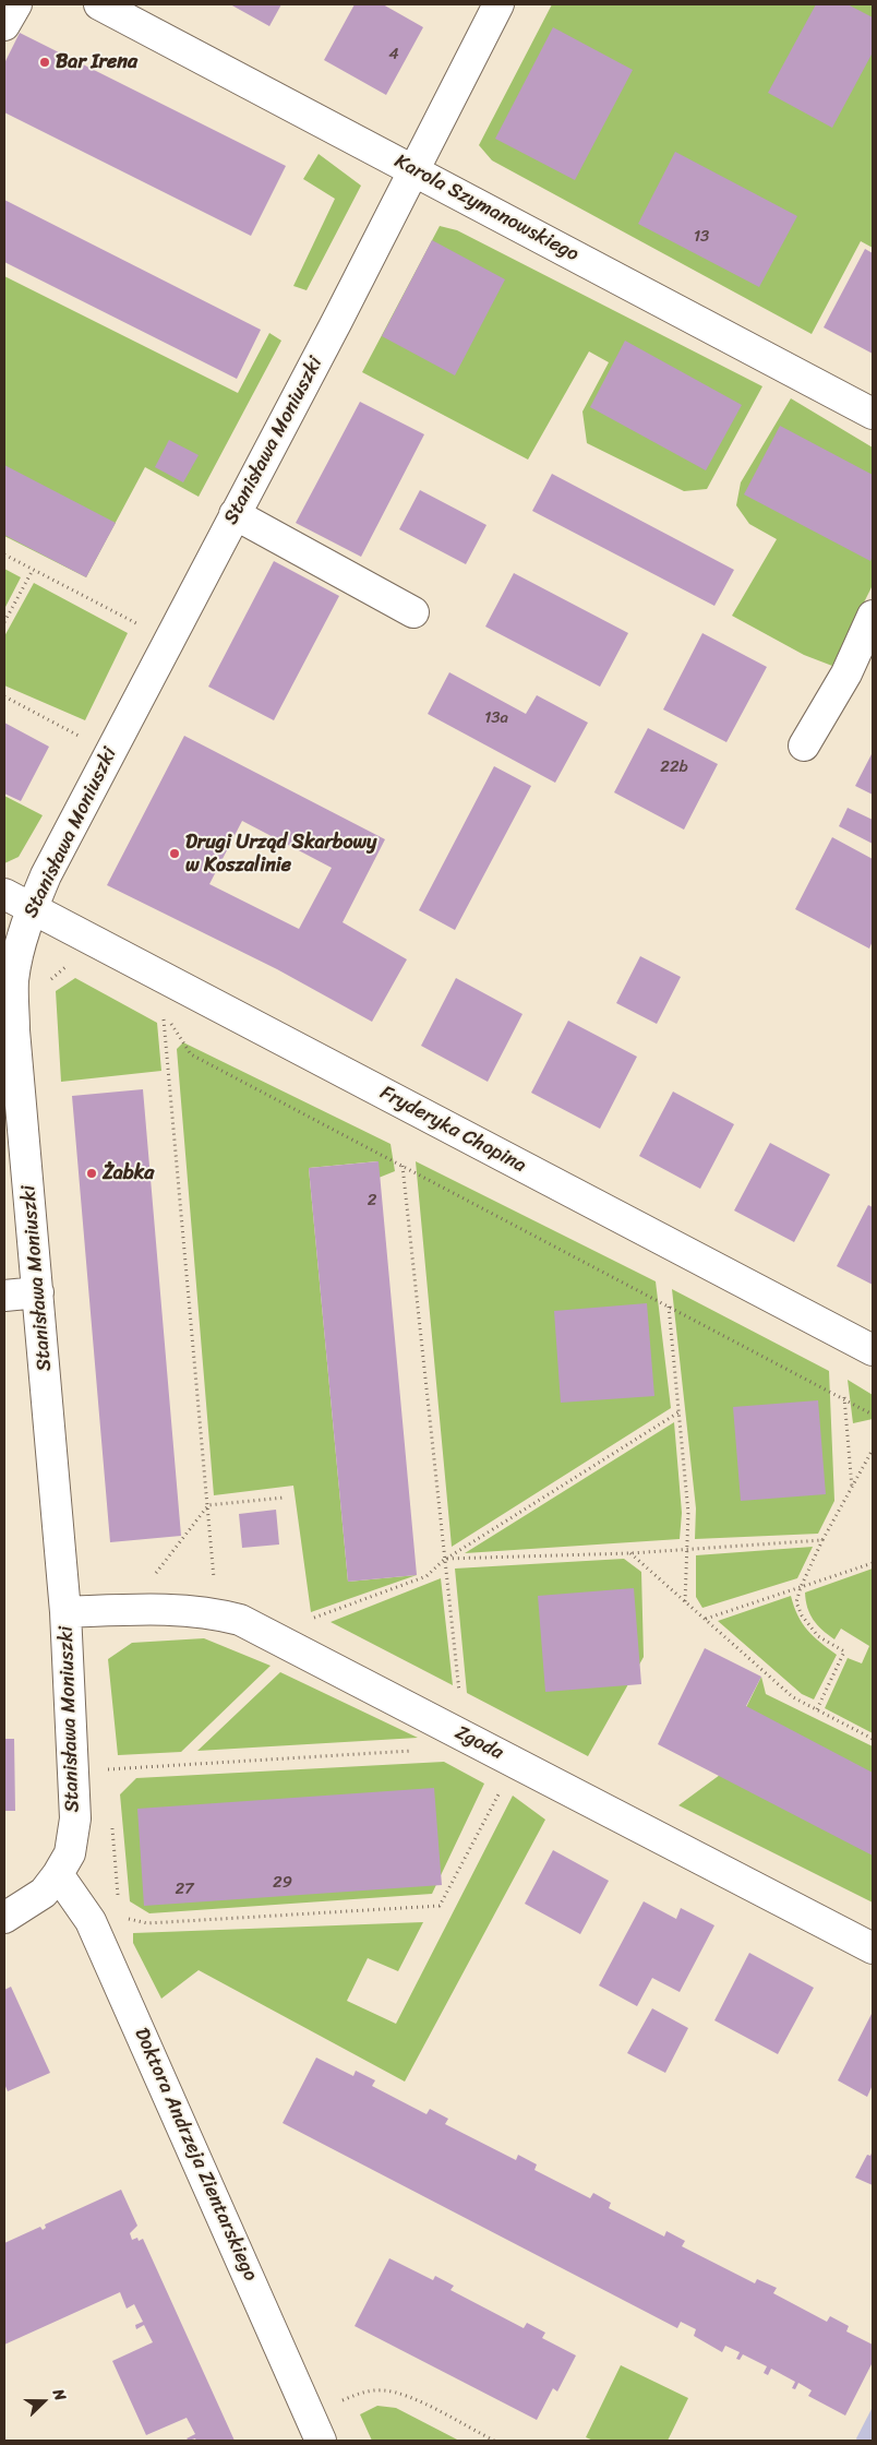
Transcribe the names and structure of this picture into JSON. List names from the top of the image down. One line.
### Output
{"streets":{"street":["Karola Szymanowskiego","Stanisława Moniuszki","Fryderyka Chopina","Zgoda","Doktora Andrzeja Zientarskiego"]},"crossings":[["Karola Szymanowskiego","Stanisława Moniuszki"],["Stanisława Moniuszki","Fryderyka Chopina"],["Stanisława Moniuszki","Zgoda"],["Stanisława Moniuszki","Doktora Andrzeja Zientarskiego"]],"places":["Bar Irena","Drugi Urząd Skarbowy w Koszalinie","Żabka"],"house_numbers":["4","13","13a","22b","2","29","27"],"north":"right"}
